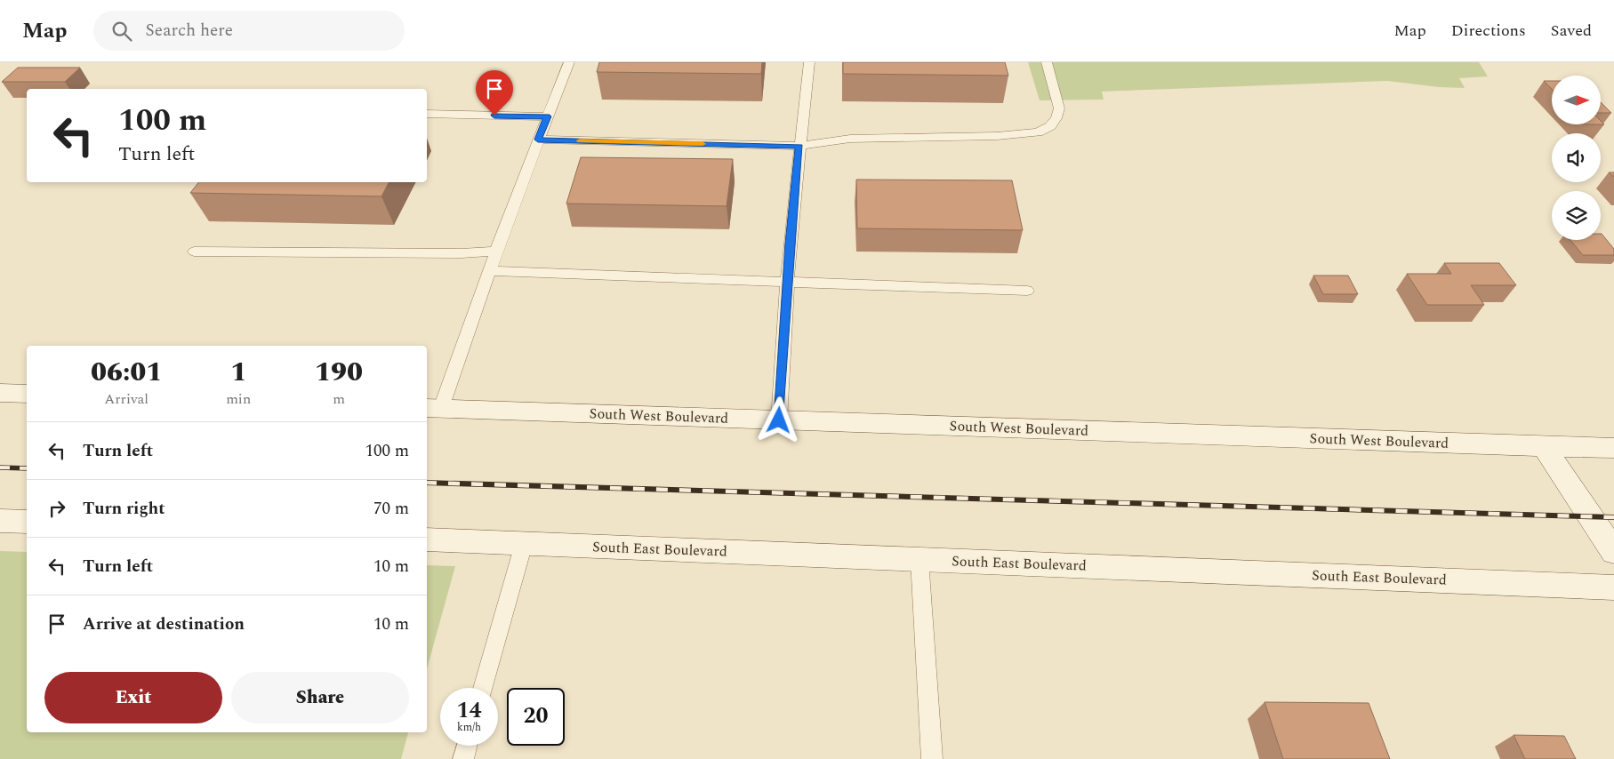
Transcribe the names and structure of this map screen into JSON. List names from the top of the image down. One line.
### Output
{"streets":{"main road":["South West Boulevard","South East Boulevard"]},"north":"right","page":{"header":"Map","search":"Search here","nav":["Map","Directions","Saved"],"turn":["100 m","Turn left"],"eta":["06:01","Arrival","1","min","190","m"],"list":[{"name":"Turn left","value":"100 m"},{"name":"Turn right","value":"70 m"},{"name":"Turn left","value":"10 m"},{"name":"Arrive at destination","value":"10 m"}],"buttons":["Exit","Share"],"speed":"14 km/h","limit":"20"}}
